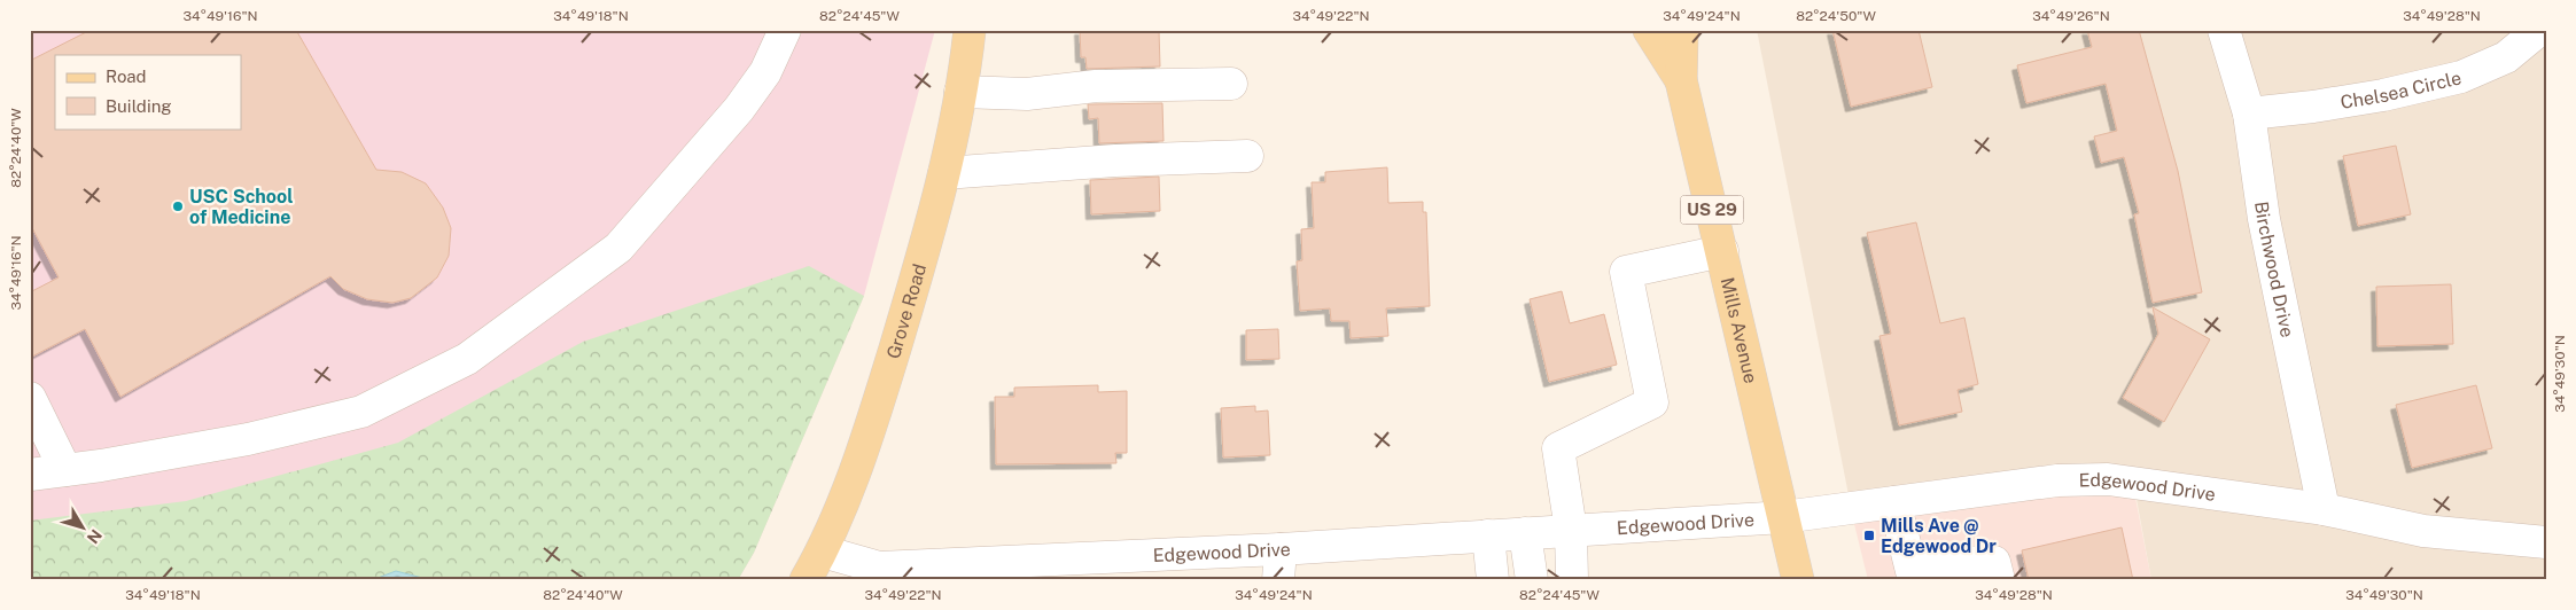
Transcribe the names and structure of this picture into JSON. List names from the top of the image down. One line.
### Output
{"streets":{"main road":["US 29","Grove Road","Mills Avenue"],"street":["Chelsea Circle","Birchwood Drive","Edgewood Drive"]},"crossings":[["Chelsea Circle","Birchwood Drive"],["Birchwood Drive","Edgewood Drive"],["Grove Road","Edgewood Drive"],["Mills Avenue","Edgewood Drive"]],"places":{"other":["USC School of Medicine"],"transit":["Mills Ave @ Edgewood Dr"]},"legend":["Road","Building"],"north":"bottom right","coordinates":["34°49'16\"N","34°49'18\"N","82°24'45\"W","34°49'22\"N","34°49'24\"N","82°24'50\"W","34°49'26\"N","34°49'28\"N","82°24'40\"W","34°49'30\"N"]}
